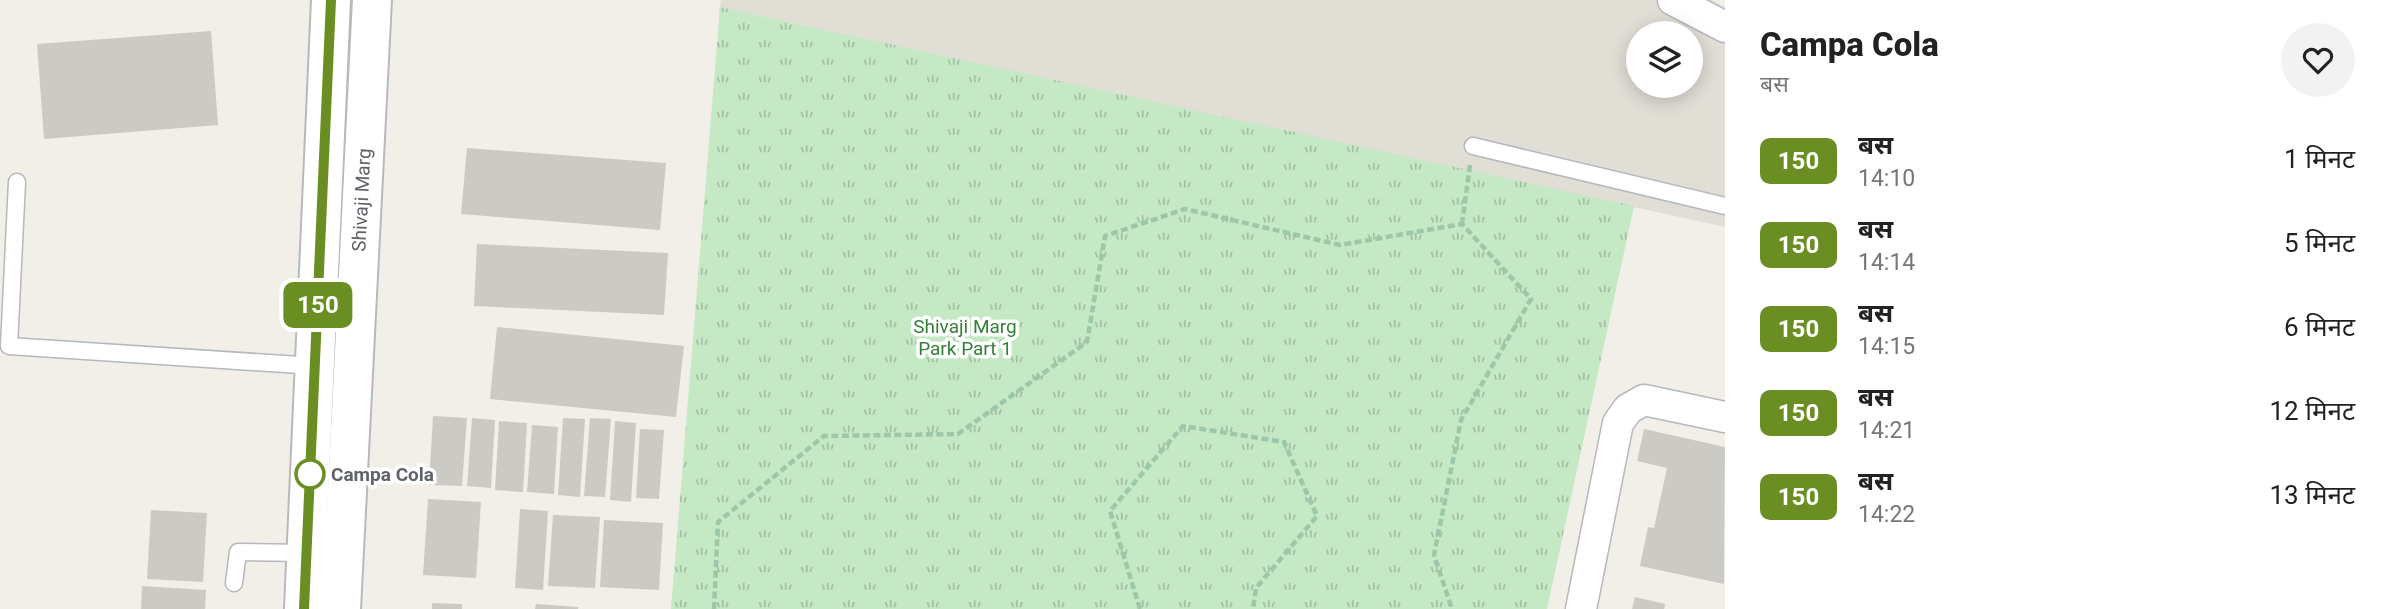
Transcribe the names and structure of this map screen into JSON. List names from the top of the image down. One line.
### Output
{"streets":{"main road":["Shivaji Marg"]},"parks":["Shivaji Marg Park Part 1"],"places":["Campa Cola"],"lines":["bus line 150"],"page":{"on_map":"150","heading":["Campa Cola","बस"],"list":[{"mark":"150","name":"बस","note":"14:10","value":"1 मिनट"},{"mark":"150","name":"बस","note":"14:14","value":"5 मिनट"},{"mark":"150","name":"बस","note":"14:15","value":"6 मिनट"},{"mark":"150","name":"बस","note":"14:21","value":"12 मिनट"},{"mark":"150","name":"बस","note":"14:22","value":"13 मिनट"}]}}
